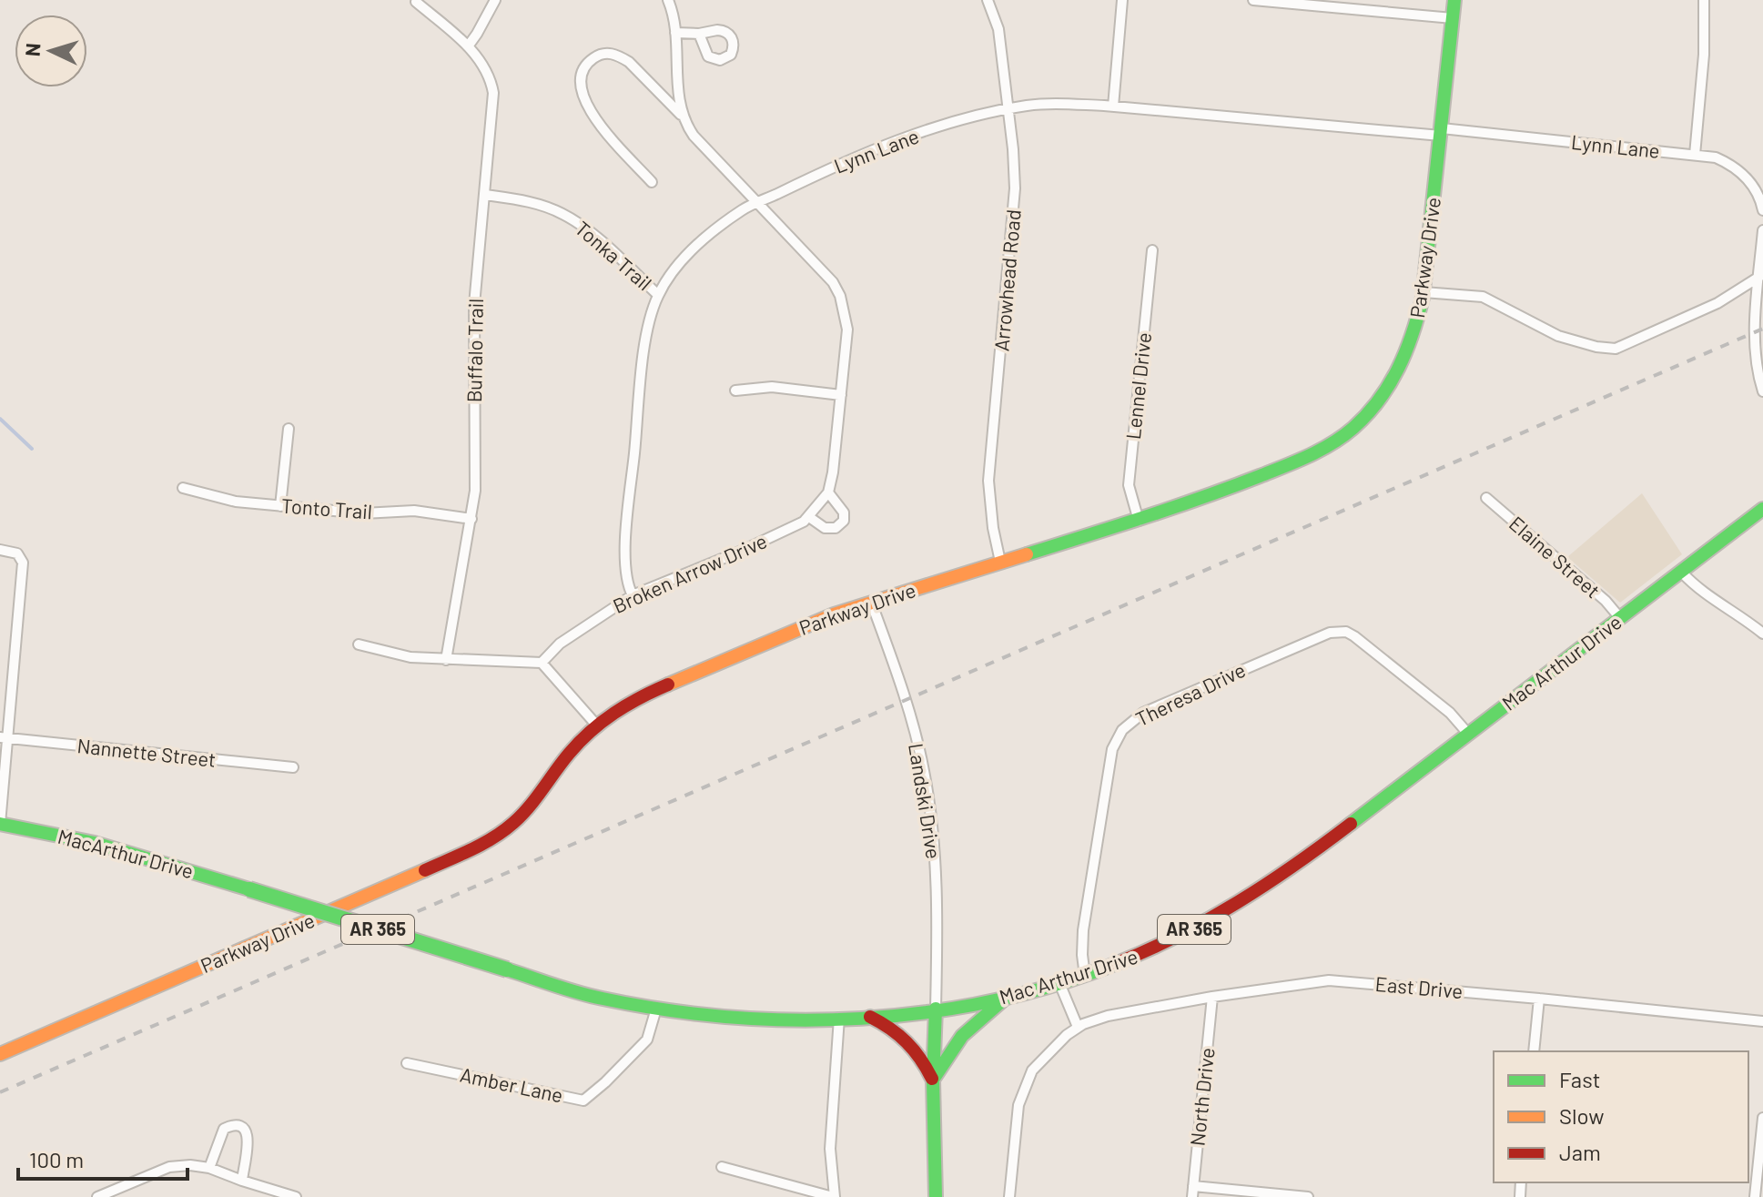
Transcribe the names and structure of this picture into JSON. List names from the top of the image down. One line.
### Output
{"streets":{"street":["Lynn Lane","Tonka Trail","Parkway Drive","Arrowhead Road","Buffalo Trail","Lennel Drive","Tonto Trail","Elaine Street","Broken Arrow Drive","Mac Arthur Drive","Theresa Drive","Nannette Street","Landski Drive","MacArthur Drive","AR 365","East Drive","Amber Lane","North Drive"]},"crossings":[["Lynn Lane","Tonka Trail"],["Lynn Lane","Parkway Drive"],["Lynn Lane","Arrowhead Road"],["Lynn Lane","Broken Arrow Drive"],["Tonka Trail","Buffalo Trail"],["Parkway Drive","Arrowhead Road"],["Parkway Drive","Lennel Drive"],["Parkway Drive","Landski Drive"],["Buffalo Trail","Tonto Trail"],["Elaine Street","Mac Arthur Drive"],["Mac Arthur Drive","Theresa Drive"],["Mac Arthur Drive","Landski Drive"],["Mac Arthur Drive","MacArthur Drive"],["Mac Arthur Drive","Amber Lane"],["East Drive","North Drive"]],"legend":["Fast","Slow","Jam"],"scale_bar":"100 m","north":"left"}
